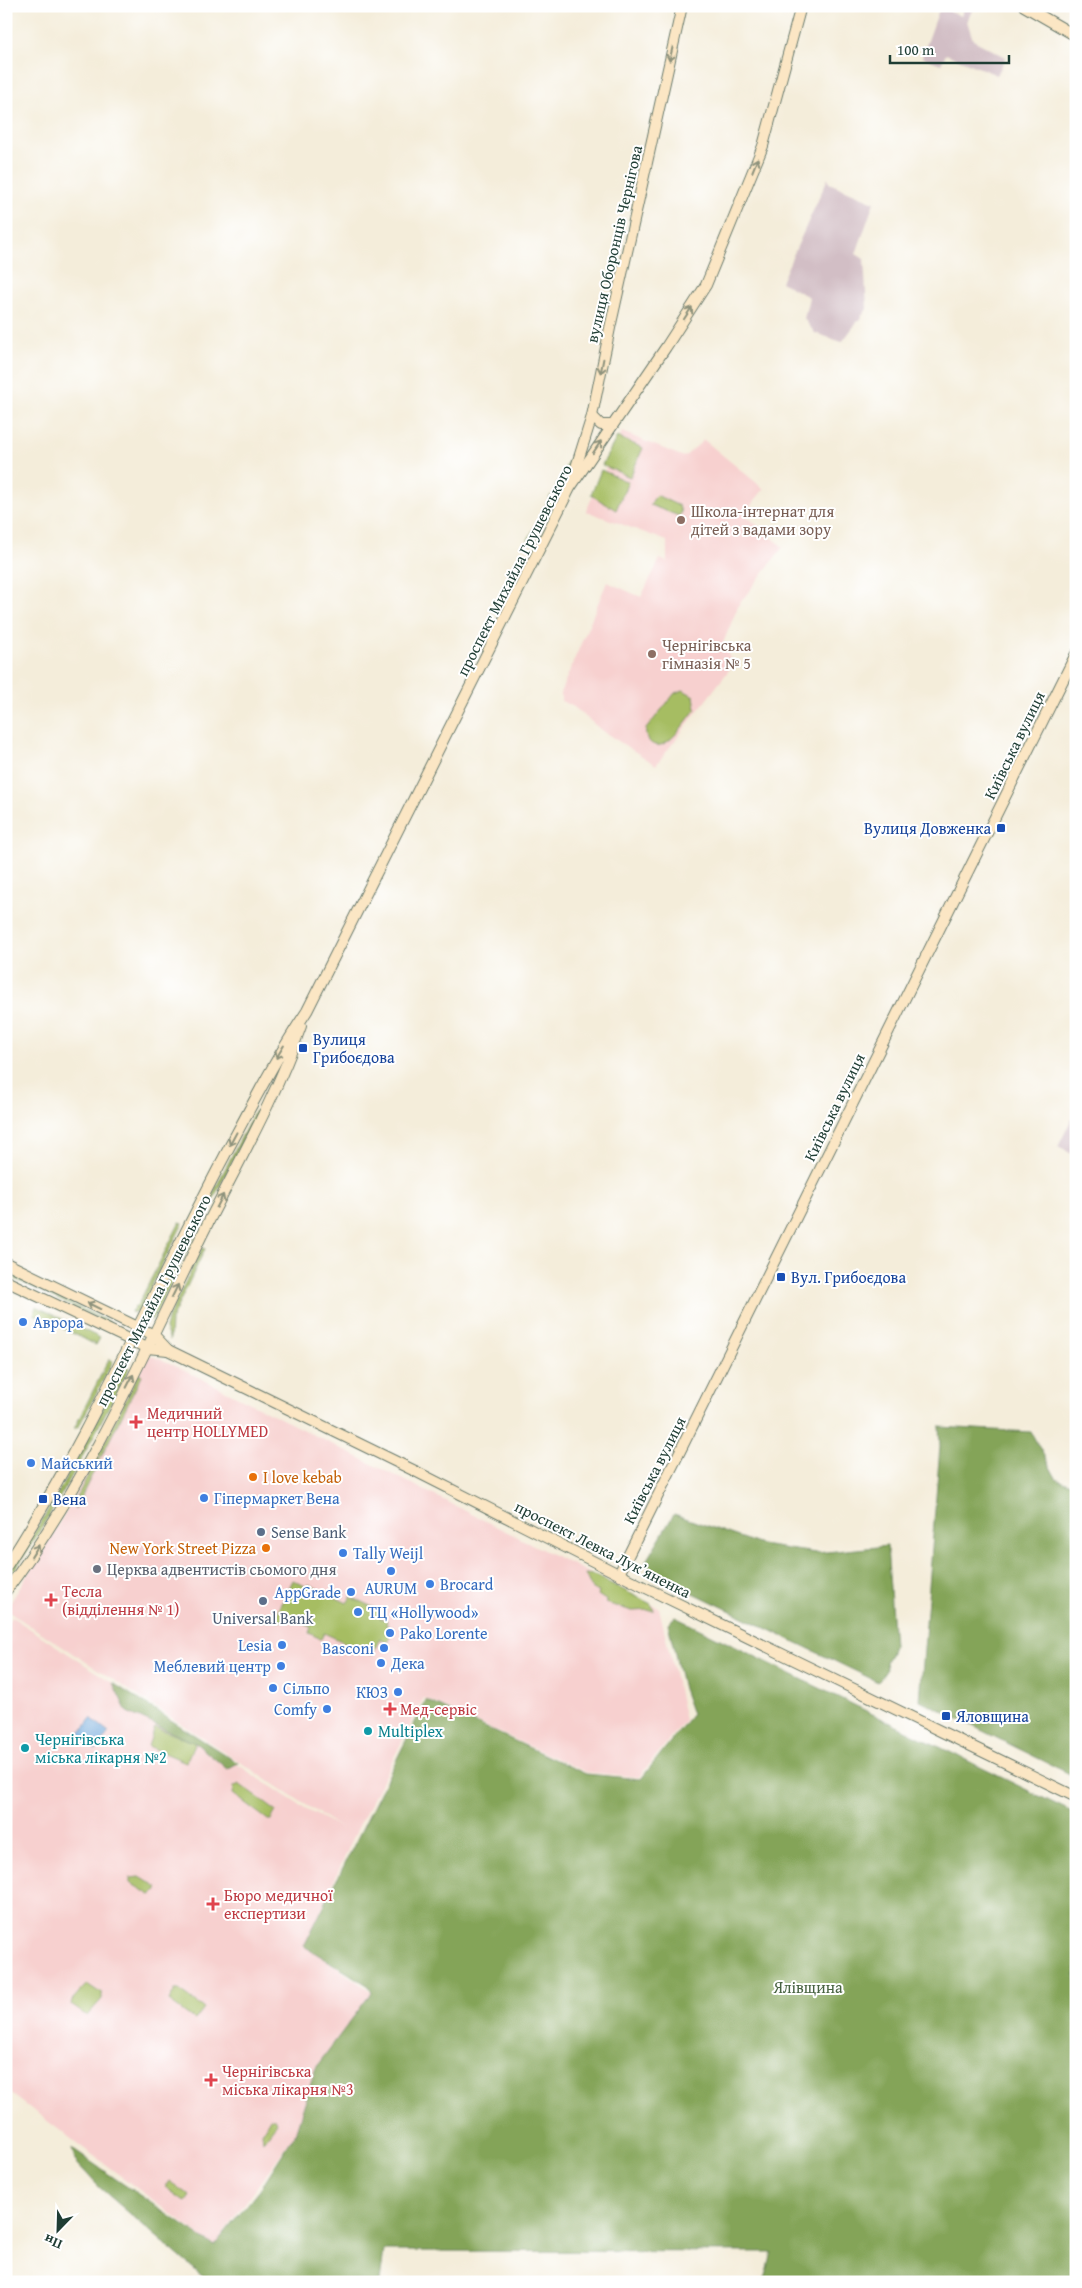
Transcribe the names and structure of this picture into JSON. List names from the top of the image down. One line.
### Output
{"streets":{"main road":["вулиця Оборонців Чернігова","проспект Михайла Грушевського","Київська вулиця","проспект Левка Лукʼяненка"]},"crossings":[["вулиця Оборонців Чернігова","проспект Михайла Грушевського"],["проспект Михайла Грушевського","проспект Левка Лукʼяненка"],["Київська вулиця","проспект Левка Лукʼяненка"]],"one_way":["вулиця Оборонців Чернігова"],"parks":["Ялівщина"],"places":{"other":["Школа-інтернат для дітей з вадами зору","Чернігівська гімназія № 5","Аврора","Майський","I love kebab","Гіпермаркет Вена","Sense Bank","New York Street Pizza","Tally Weijl","Церква адвентистів сьомого дня","AURUM","Brocard","AppGrade","Universal Bank","ТЦ «Hollywood»","Pako Lorente","Lesia","Basconi","Дека","Меблевий центр","Сільпо","КЮЗ","Comfy","Multiplex","Чернігівська міська лікарня №2"],"transit":["Вулиця Довженка","Вулиця Грибоєдова","Вул. Грибоєдова","Вена","Яловщина"],"health":["Медичний центр HOLLYMED","Тесла (відділення № 1)","Мед-сервіс","Бюро медичної експертизи","Чернігівська міська лікарня №3"]},"scale_bar":"100 m","north":"bottom left"}
